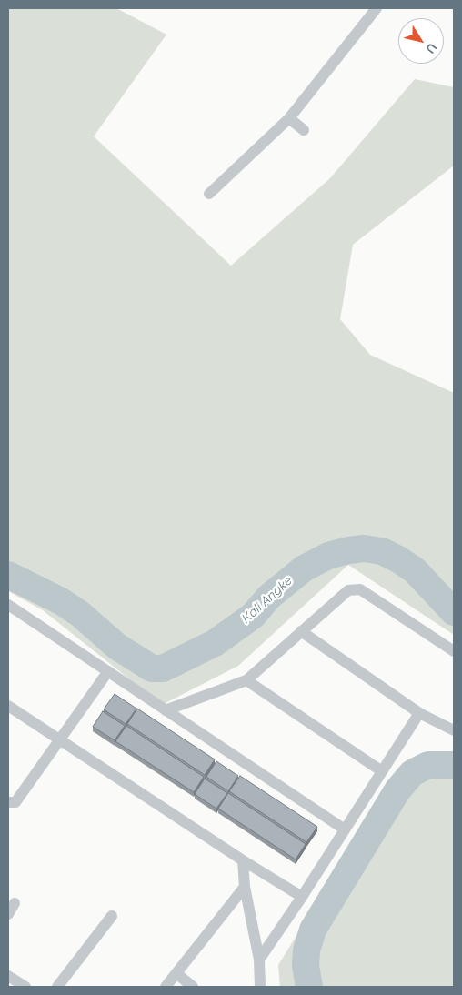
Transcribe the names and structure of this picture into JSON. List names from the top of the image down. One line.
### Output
{"water":["Kali Angke"],"north":"bottom right"}
